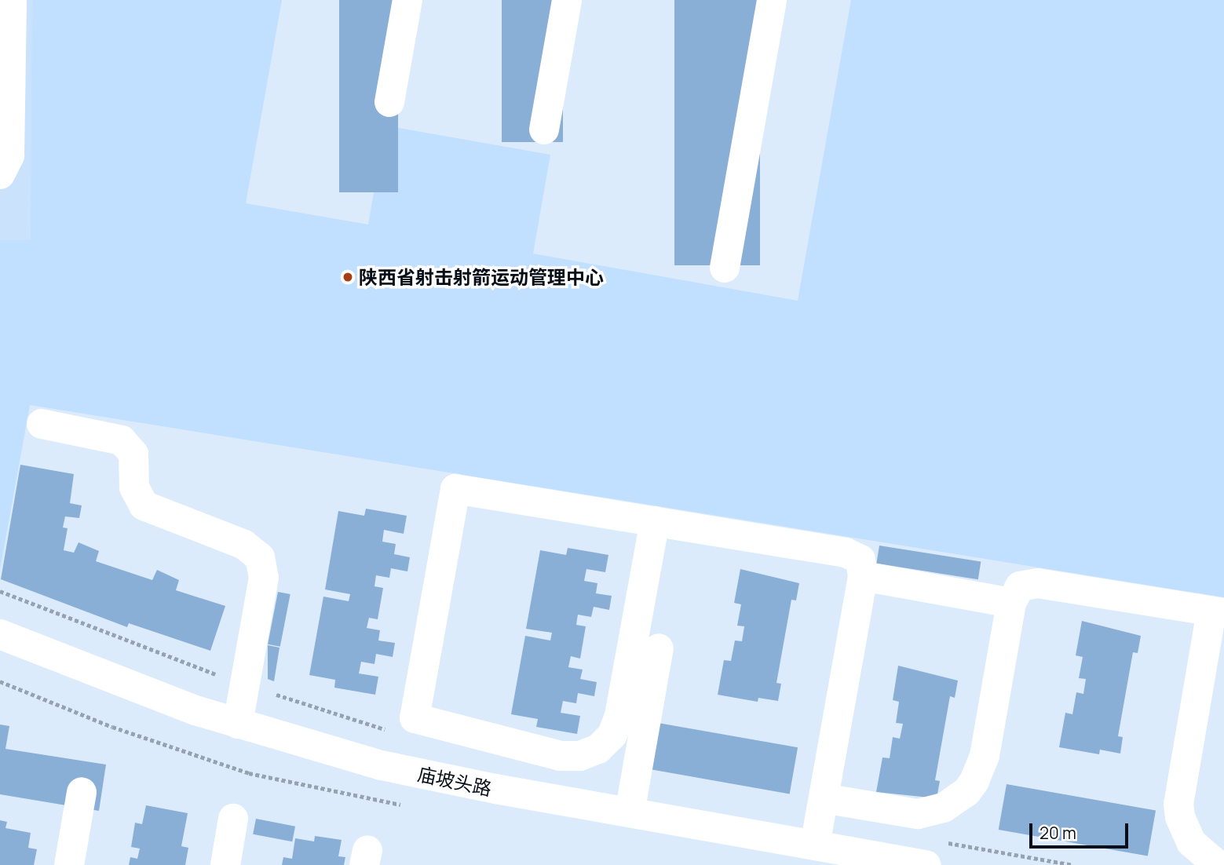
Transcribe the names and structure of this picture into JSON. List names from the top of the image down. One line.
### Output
{"streets":{"street":["庙坡头路"]},"places":["陕西省射击射箭运动管理中心"],"scale_bar":"20 m"}
